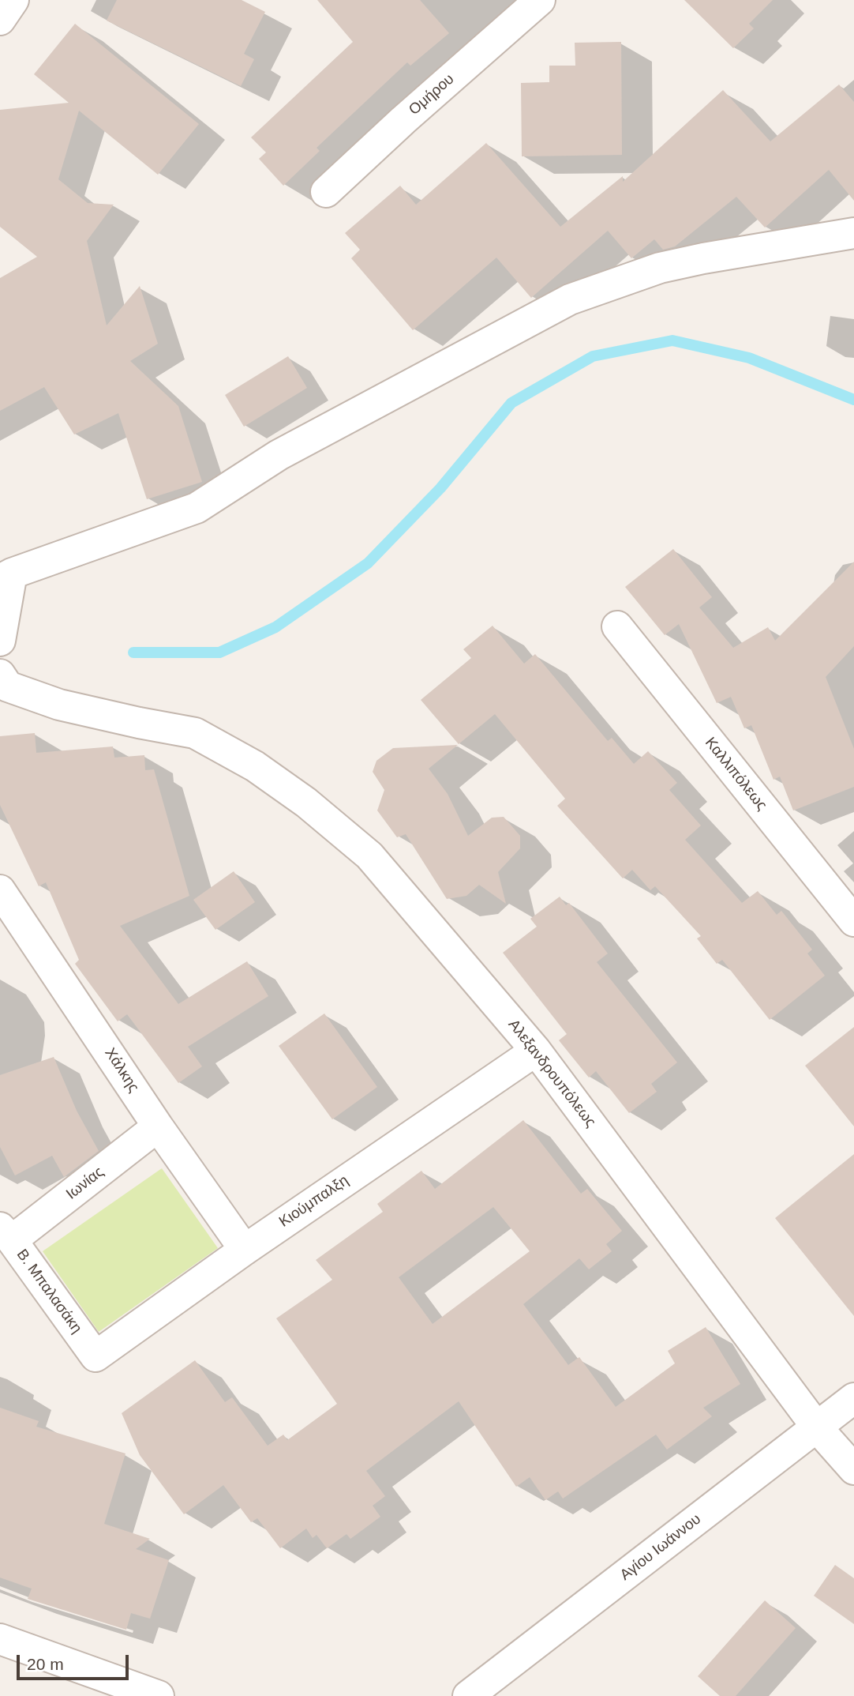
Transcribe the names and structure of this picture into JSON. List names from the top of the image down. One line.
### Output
{"streets":{"street":["Ομήρου","Καλλιπόλεως","Χάλκης","Αλεξανδρουπόλεως","Ιωνίας","Κιούμπαλξη","Β. Μπαλασάκη","Αγίου Ιωάννου"]},"crossings":[["Χάλκης","Ιωνίας"],["Χάλκης","Κιούμπαλξη"],["Αλεξανδρουπόλεως","Κιούμπαλξη"],["Αλεξανδρουπόλεως","Αγίου Ιωάννου"],["Ιωνίας","Β. Μπαλασάκη"],["Κιούμπαλξη","Β. Μπαλασάκη"]],"scale_bar":"20 m"}
